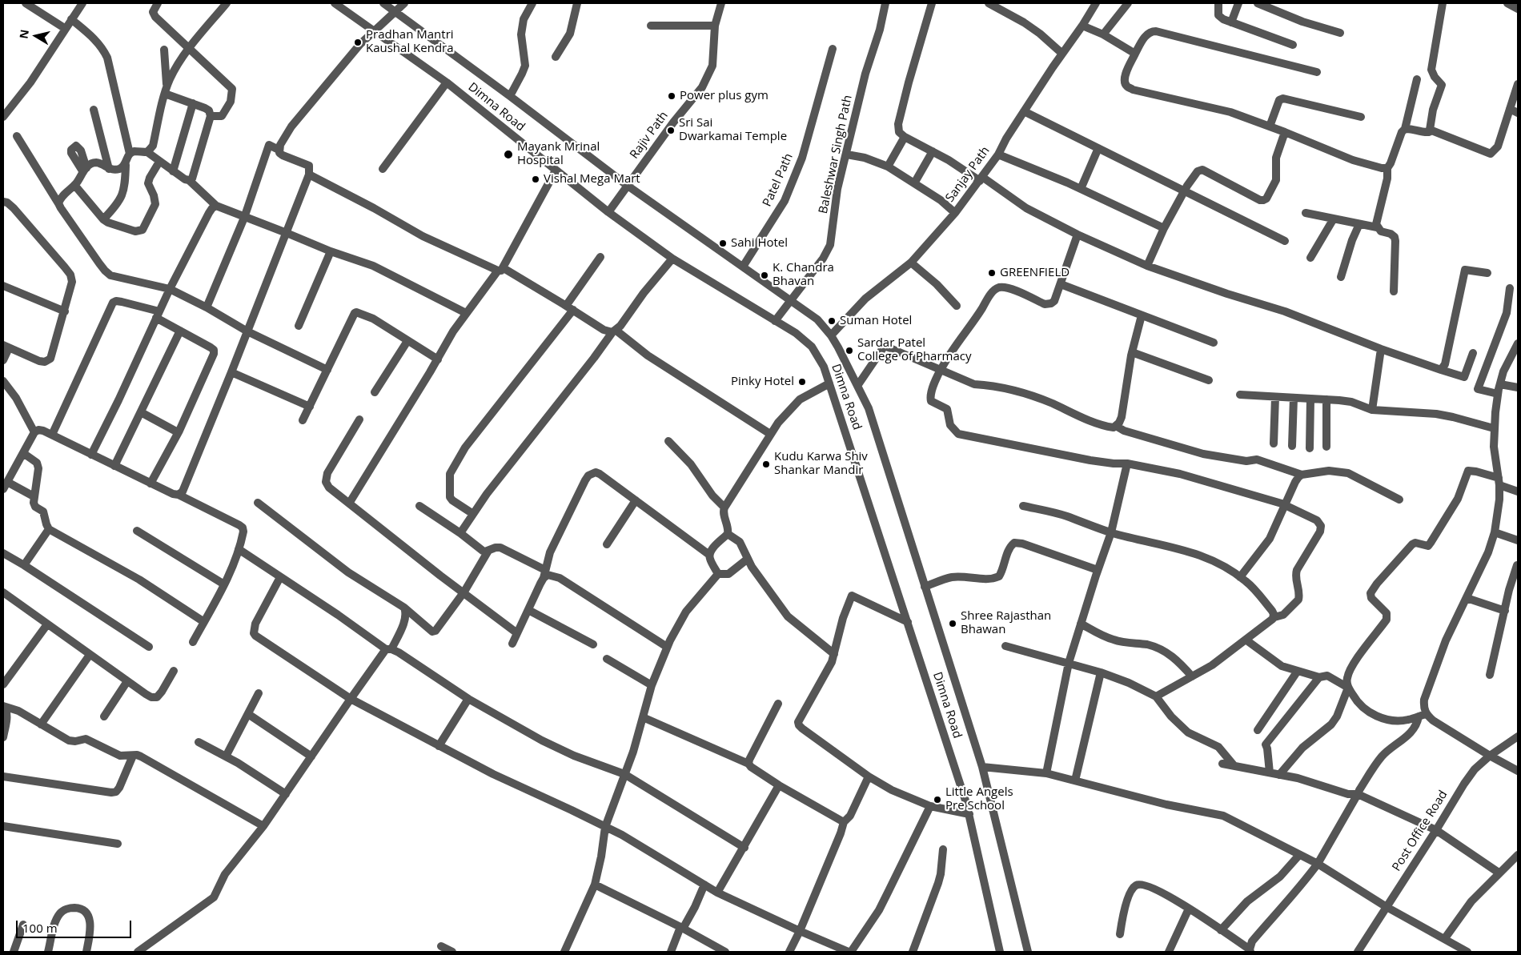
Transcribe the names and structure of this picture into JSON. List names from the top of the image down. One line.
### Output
{"streets":{"street":["Dimna Road","Rajiv Path","Baleshwar Singh Path","Sanjay Path","Patel Path","Post Office Road"]},"crossings":[["Dimna Road","Rajiv Path"],["Dimna Road","Baleshwar Singh Path"]],"places":["Pradhan Mantri Kaushal Kendra","Power plus gym","Sri Sai Dwarkamai Temple","Mayank Mrinal Hospital","Vishal Mega Mart","Sahi Hotel","GREENFIELD","K. Chandra Bhavan","Suman Hotel","Sardar Patel College of Pharmacy","Pinky Hotel","Kudu Karwa Shiv Shankar Mandir","Shree Rajasthan Bhawan","Little Angels Pre School"],"scale_bar":"100 m","north":"left"}
